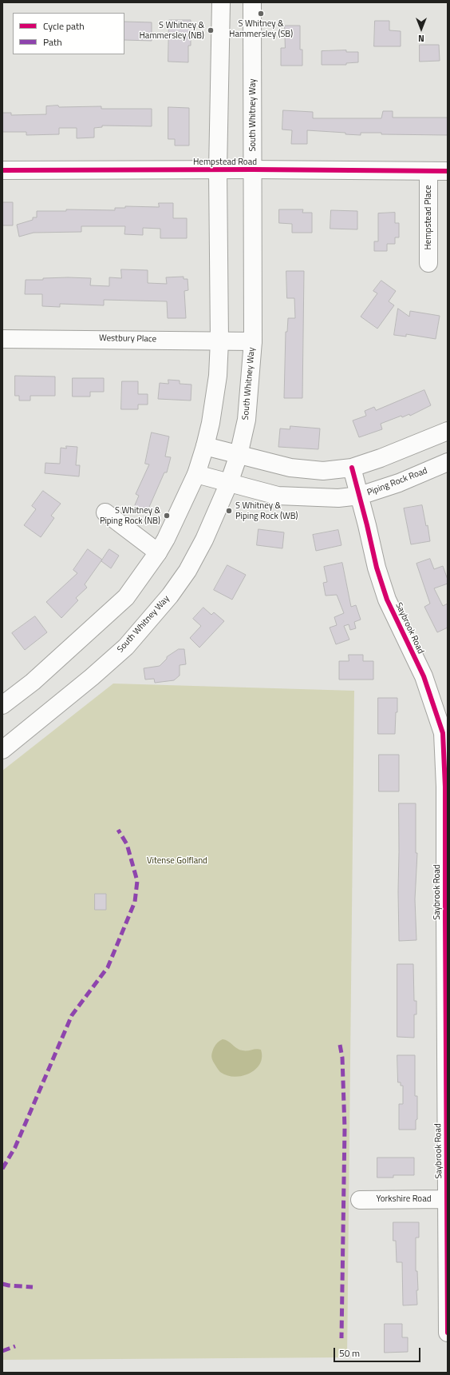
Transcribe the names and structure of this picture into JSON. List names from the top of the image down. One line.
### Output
{"streets":{"street":["South Whitney Way","Hempstead Road","Hempstead Place","Westbury Place","Piping Rock Road","Saybrook Road","Yorkshire Road"]},"crossings":[["South Whitney Way","Hempstead Road"],["South Whitney Way","Westbury Place"],["South Whitney Way","Piping Rock Road"],["Hempstead Road","Hempstead Place"],["Piping Rock Road","Saybrook Road"],["Saybrook Road","Yorkshire Road"]],"parks":["Vitense Golfland"],"places":["S Whitney & Hammersley (SB)","S Whitney & Hammersley (NB)","S Whitney & Piping Rock (WB)","S Whitney & Piping Rock (NB)"],"legend":["Cycle path","Path"],"scale_bar":"50 m","north":"bottom"}
